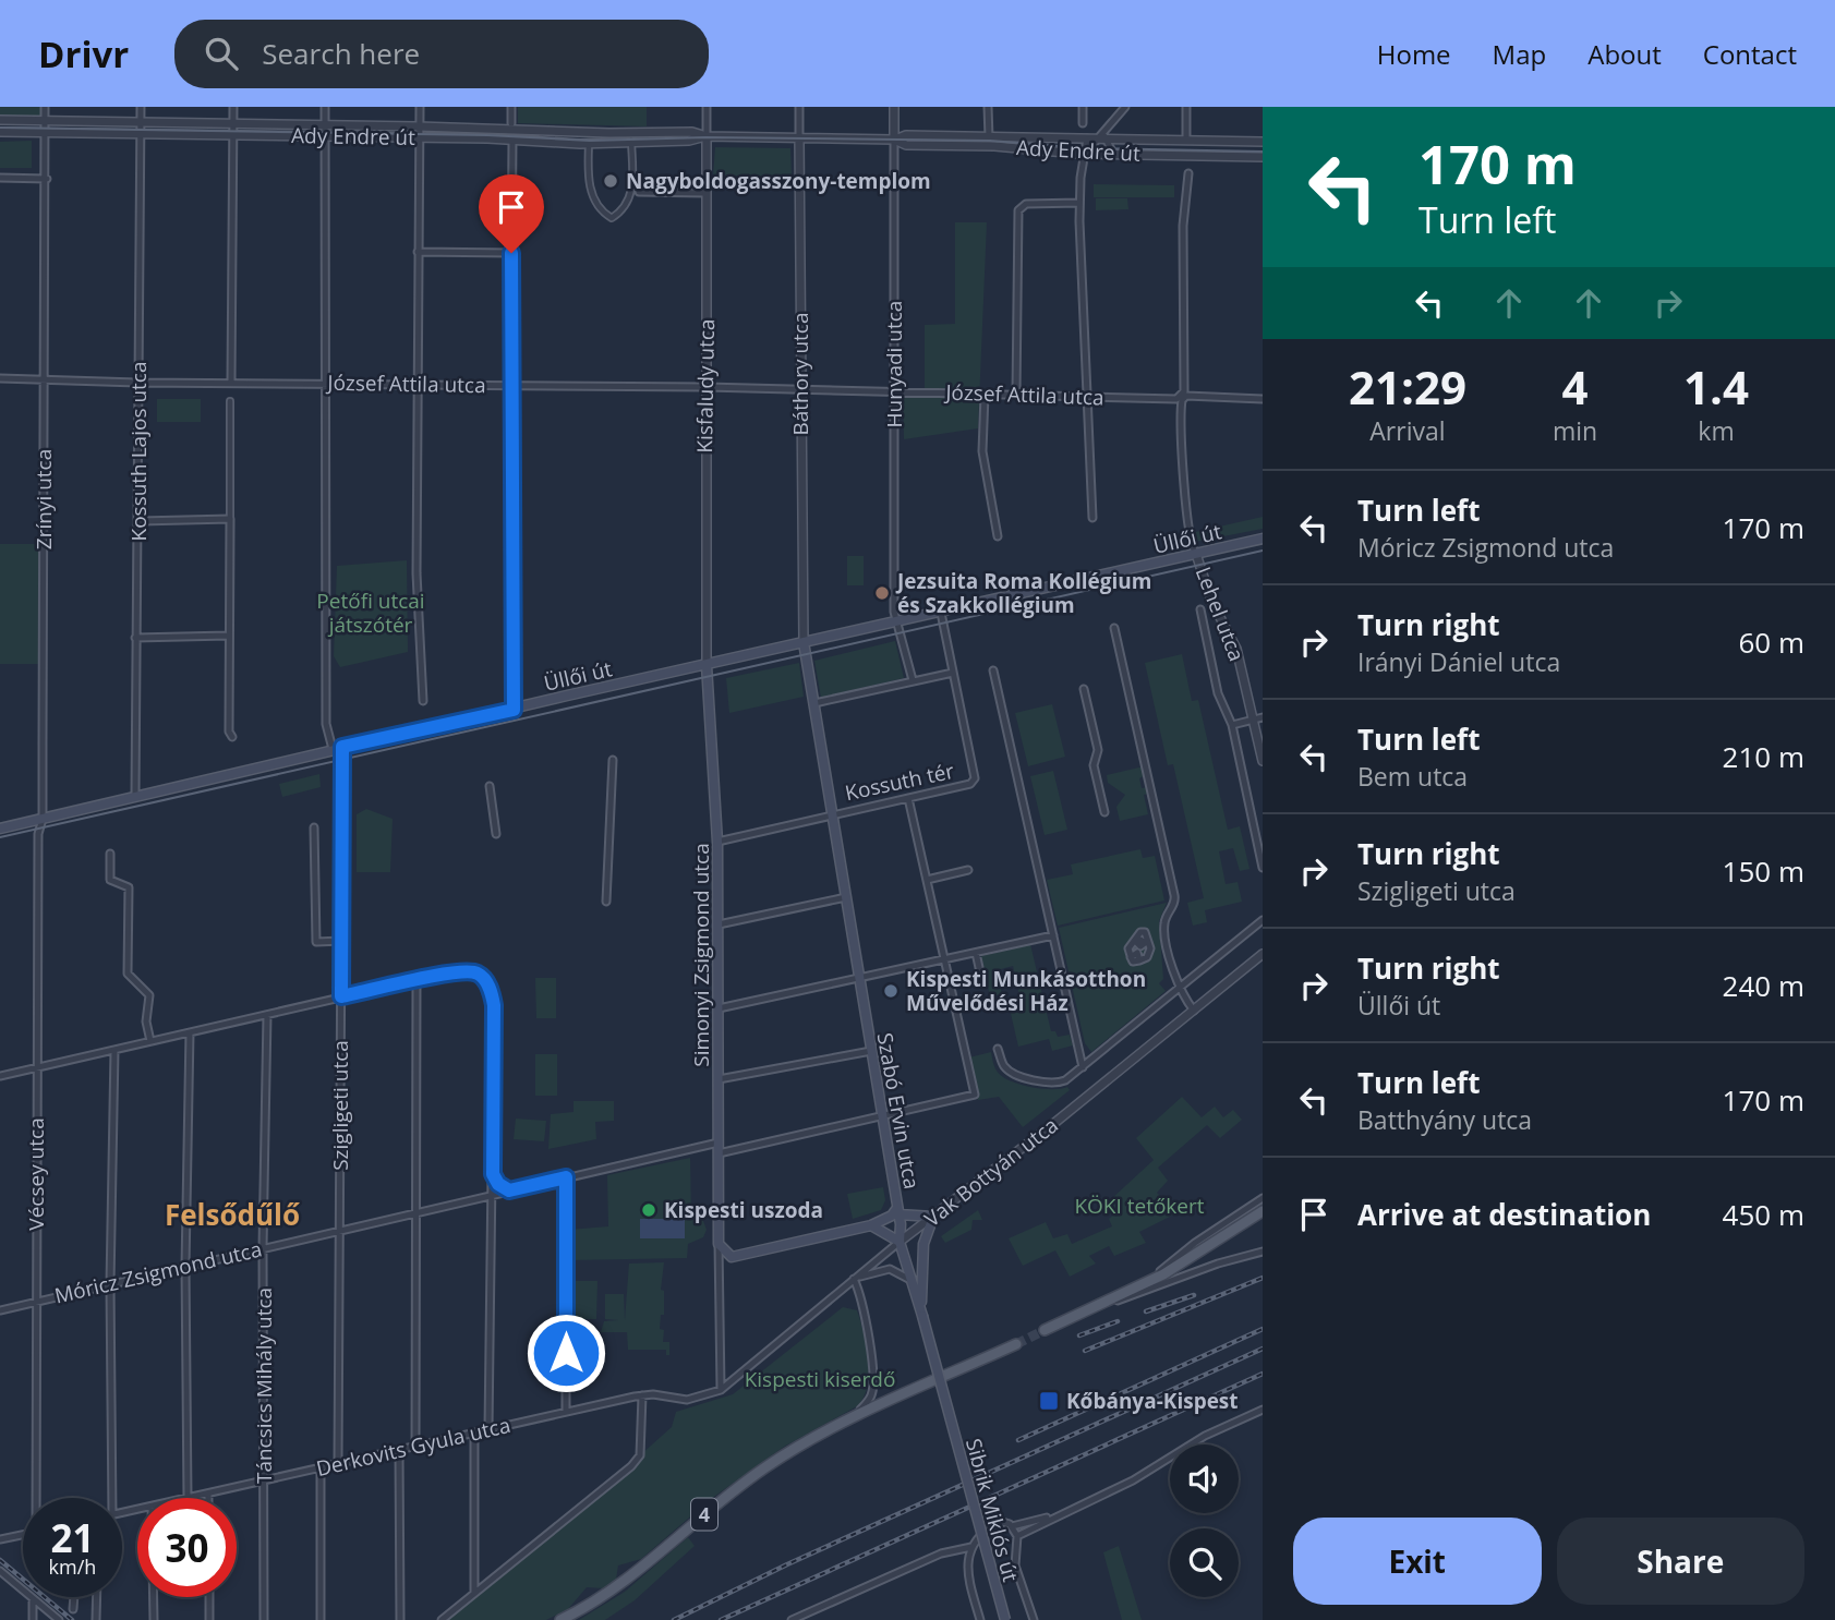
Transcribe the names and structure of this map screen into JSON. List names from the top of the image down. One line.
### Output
{"streets":{"main road":["Üllői út","Kossuth tér","Simonyi Zsigmond utca","Szabó Ervin utca","Sibrik Miklós út","4"],"street":["Ady Endre út","Hunyadi utca","Báthory utca","József Attila utca","Kisfaludy utca","Kossuth Lajos utca","Zrínyi utca","Lehel utca","Szigligeti utca","Vak Bottyán utca","Vécsey utca","Móricz Zsigmond utca","Táncsics Mihály utca","Derkovits Gyula utca"]},"crossings":[["Ady Endre út","Hunyadi utca"],["Ady Endre út","Báthory utca"],["Ady Endre út","Kisfaludy utca"],["Ady Endre út","Kossuth Lajos utca"],["Ady Endre út","Zrínyi utca"],["Ady Endre út","Szigligeti utca"],["Hunyadi utca","József Attila utca"],["Hunyadi utca","Üllői út"],["Báthory utca","József Attila utca"],["Báthory utca","Üllői út"],["Báthory utca","Kossuth tér"],["József Attila utca","Kisfaludy utca"],["József Attila utca","Kossuth Lajos utca"],["József Attila utca","Zrínyi utca"],["József Attila utca","Szigligeti utca"],["Kisfaludy utca","Üllői út"],["Kisfaludy utca","Simonyi Zsigmond utca"],["Kossuth Lajos utca","Üllői út"],["Zrínyi utca","Üllői út"],["Zrínyi utca","Vécsey utca"],["Üllői út","Lehel utca"],["Üllői út","Kossuth tér"],["Üllői út","Simonyi Zsigmond utca"],["Üllői út","Szigligeti utca"],["Üllői út","Vécsey utca"],["Kossuth tér","Szabó Ervin utca"],["Simonyi Zsigmond utca","Vak Bottyán utca"],["Simonyi Zsigmond utca","Móricz Zsigmond utca"],["Simonyi Zsigmond utca","Derkovits Gyula utca"],["Szigligeti utca","Móricz Zsigmond utca"],["Szigligeti utca","Derkovits Gyula utca"],["Szabó Ervin utca","Vak Bottyán utca"],["Szabó Ervin utca","Sibrik Miklós út"],["Vak Bottyán utca","Derkovits Gyula utca"],["Vécsey utca","Móricz Zsigmond utca"],["Móricz Zsigmond utca","Táncsics Mihály utca"],["Táncsics Mihály utca","Derkovits Gyula utca"]],"districts":["Felsődűlő"],"parks":["Petőfi utcai játszótér","KÖKI tetőkert","Kispesti kiserdő"],"places":{"other":["Nagyboldogasszony-templom","Jezsuita Roma Kollégium és Szakkollégium","Kispesti Munkásotthon Művelődési Ház","Kispesti uszoda"],"transit":["Kőbánya-Kispest"]},"page":{"header":"Drivr","search":"Search here","nav":["Home","Map","About","Contact"],"turn":["170 m","Turn left"],"eta":["21:29","Arrival","4","min","1.4","km"],"list":[{"name":"Turn left","note":"Móricz Zsigmond utca","value":"170 m"},{"name":"Turn right","note":"Irányi Dániel utca","value":"60 m"},{"name":"Turn left","note":"Bem utca","value":"210 m"},{"name":"Turn right","note":"Szigligeti utca","value":"150 m"},{"name":"Turn right","note":"Üllői út","value":"240 m"},{"name":"Turn left","note":"Batthyány utca","value":"170 m"},{"name":"Arrive at destination","value":"450 m"}],"speed":"21 km/h","limit":"30","buttons":["Exit","Share"]}}
